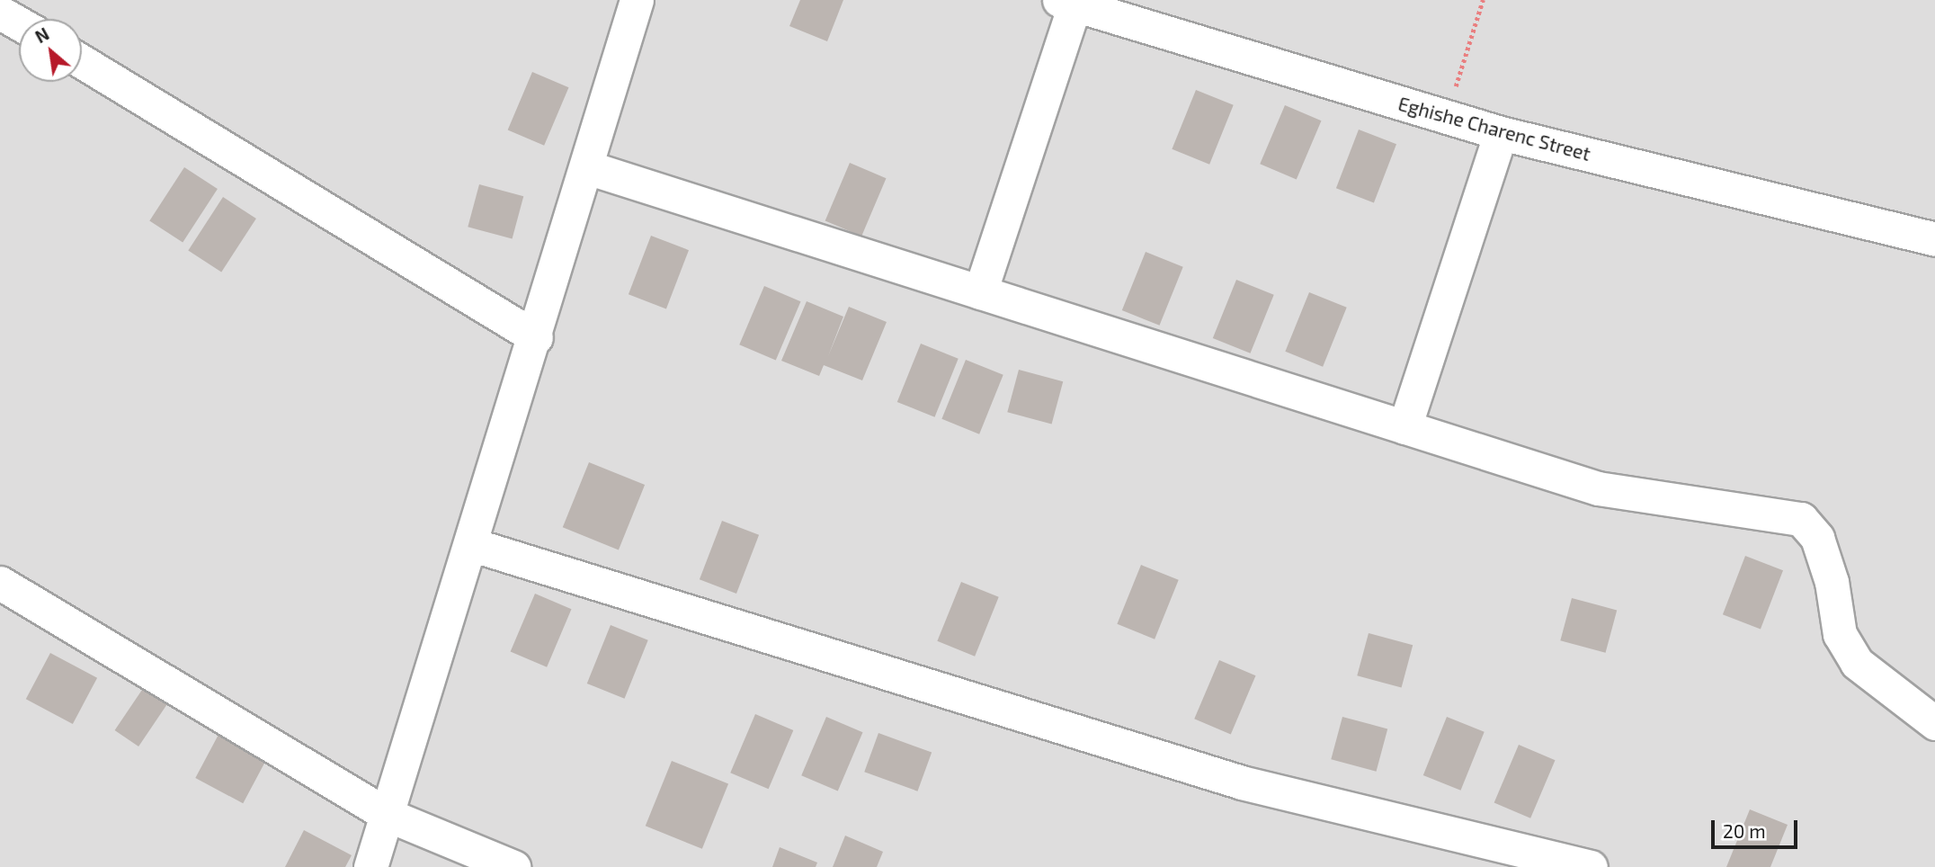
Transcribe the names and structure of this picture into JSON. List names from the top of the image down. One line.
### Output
{"streets":{"street":["Eghishe Charenc Street"]},"scale_bar":"20 m","north":"top left"}
